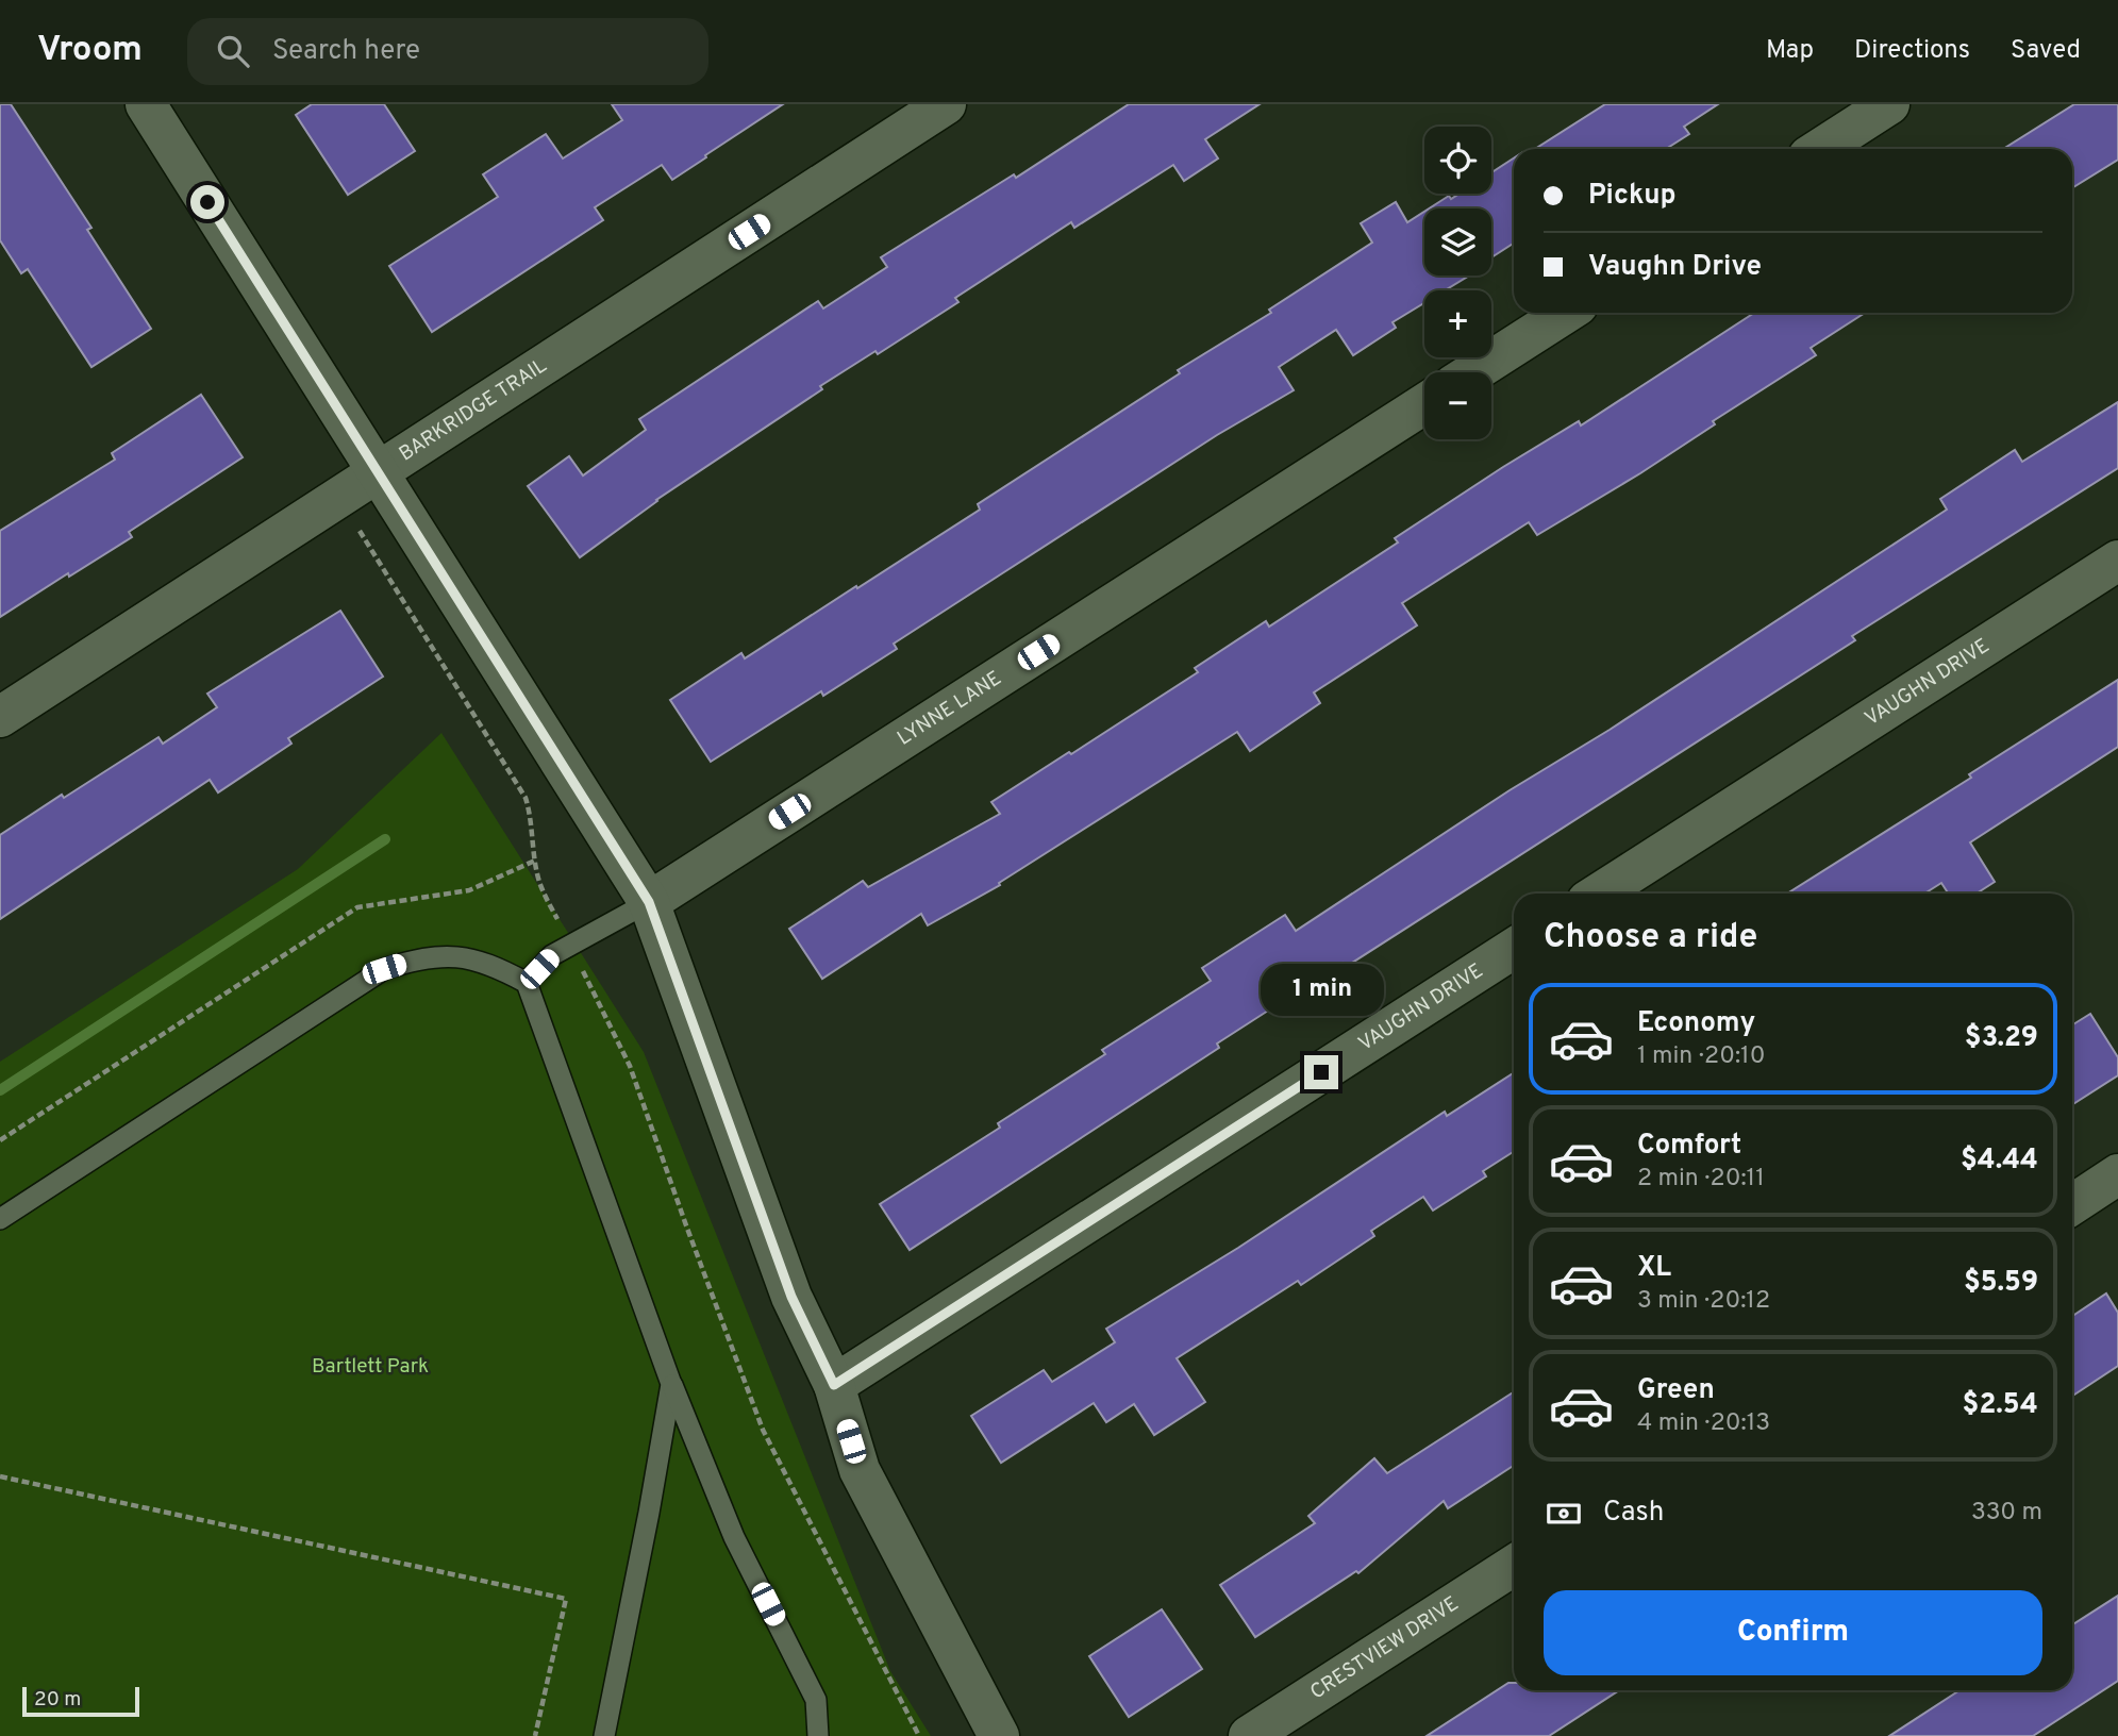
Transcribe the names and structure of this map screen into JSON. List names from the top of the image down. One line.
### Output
{"streets":{"street":["BARKRIDGE TRAIL","VAUGHN DRIVE","LYNNE LANE","CRESTVIEW DRIVE"]},"parks":["Bartlett Park"],"scale_bar":"20 m","page":{"header":"Vroom","search":"Search here","nav":["Map","Directions","Saved"],"map_buttons":["+","−"],"banner":["Pickup","Vaughn Drive"],"heading":"Choose a ride","bubble":"1 min","list":[{"name":"Economy","note":"1 min · 20:10","value":"$3.29"},{"name":"Comfort","note":"2 min · 20:11","value":"$4.44"},{"name":"XL","note":"3 min · 20:12","value":"$5.59"},{"name":"Green","note":"4 min · 20:13","value":"$2.54"}],"pay":["Cash","330 m"],"buttons":"Confirm","scale":"20 m"}}
